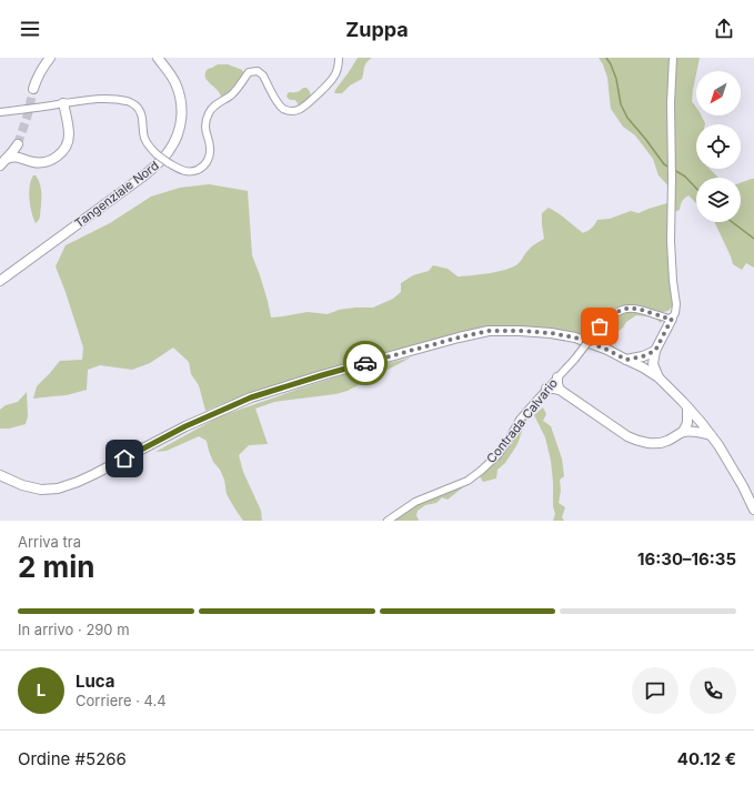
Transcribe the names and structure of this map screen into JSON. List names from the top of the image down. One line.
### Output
{"streets":{"main road":["Tangenziale Nord"],"street":["Contrada Calvario"]},"north":"bottom left","page":{"header":"Zuppa","heading":["2 min","Arriva tra","16:30–16:35"],"panel":["Luca","Corriere · 4.4","Ordine #5266","40.12 €"],"bar":"In arrivo · 290 m","round":"L"}}
